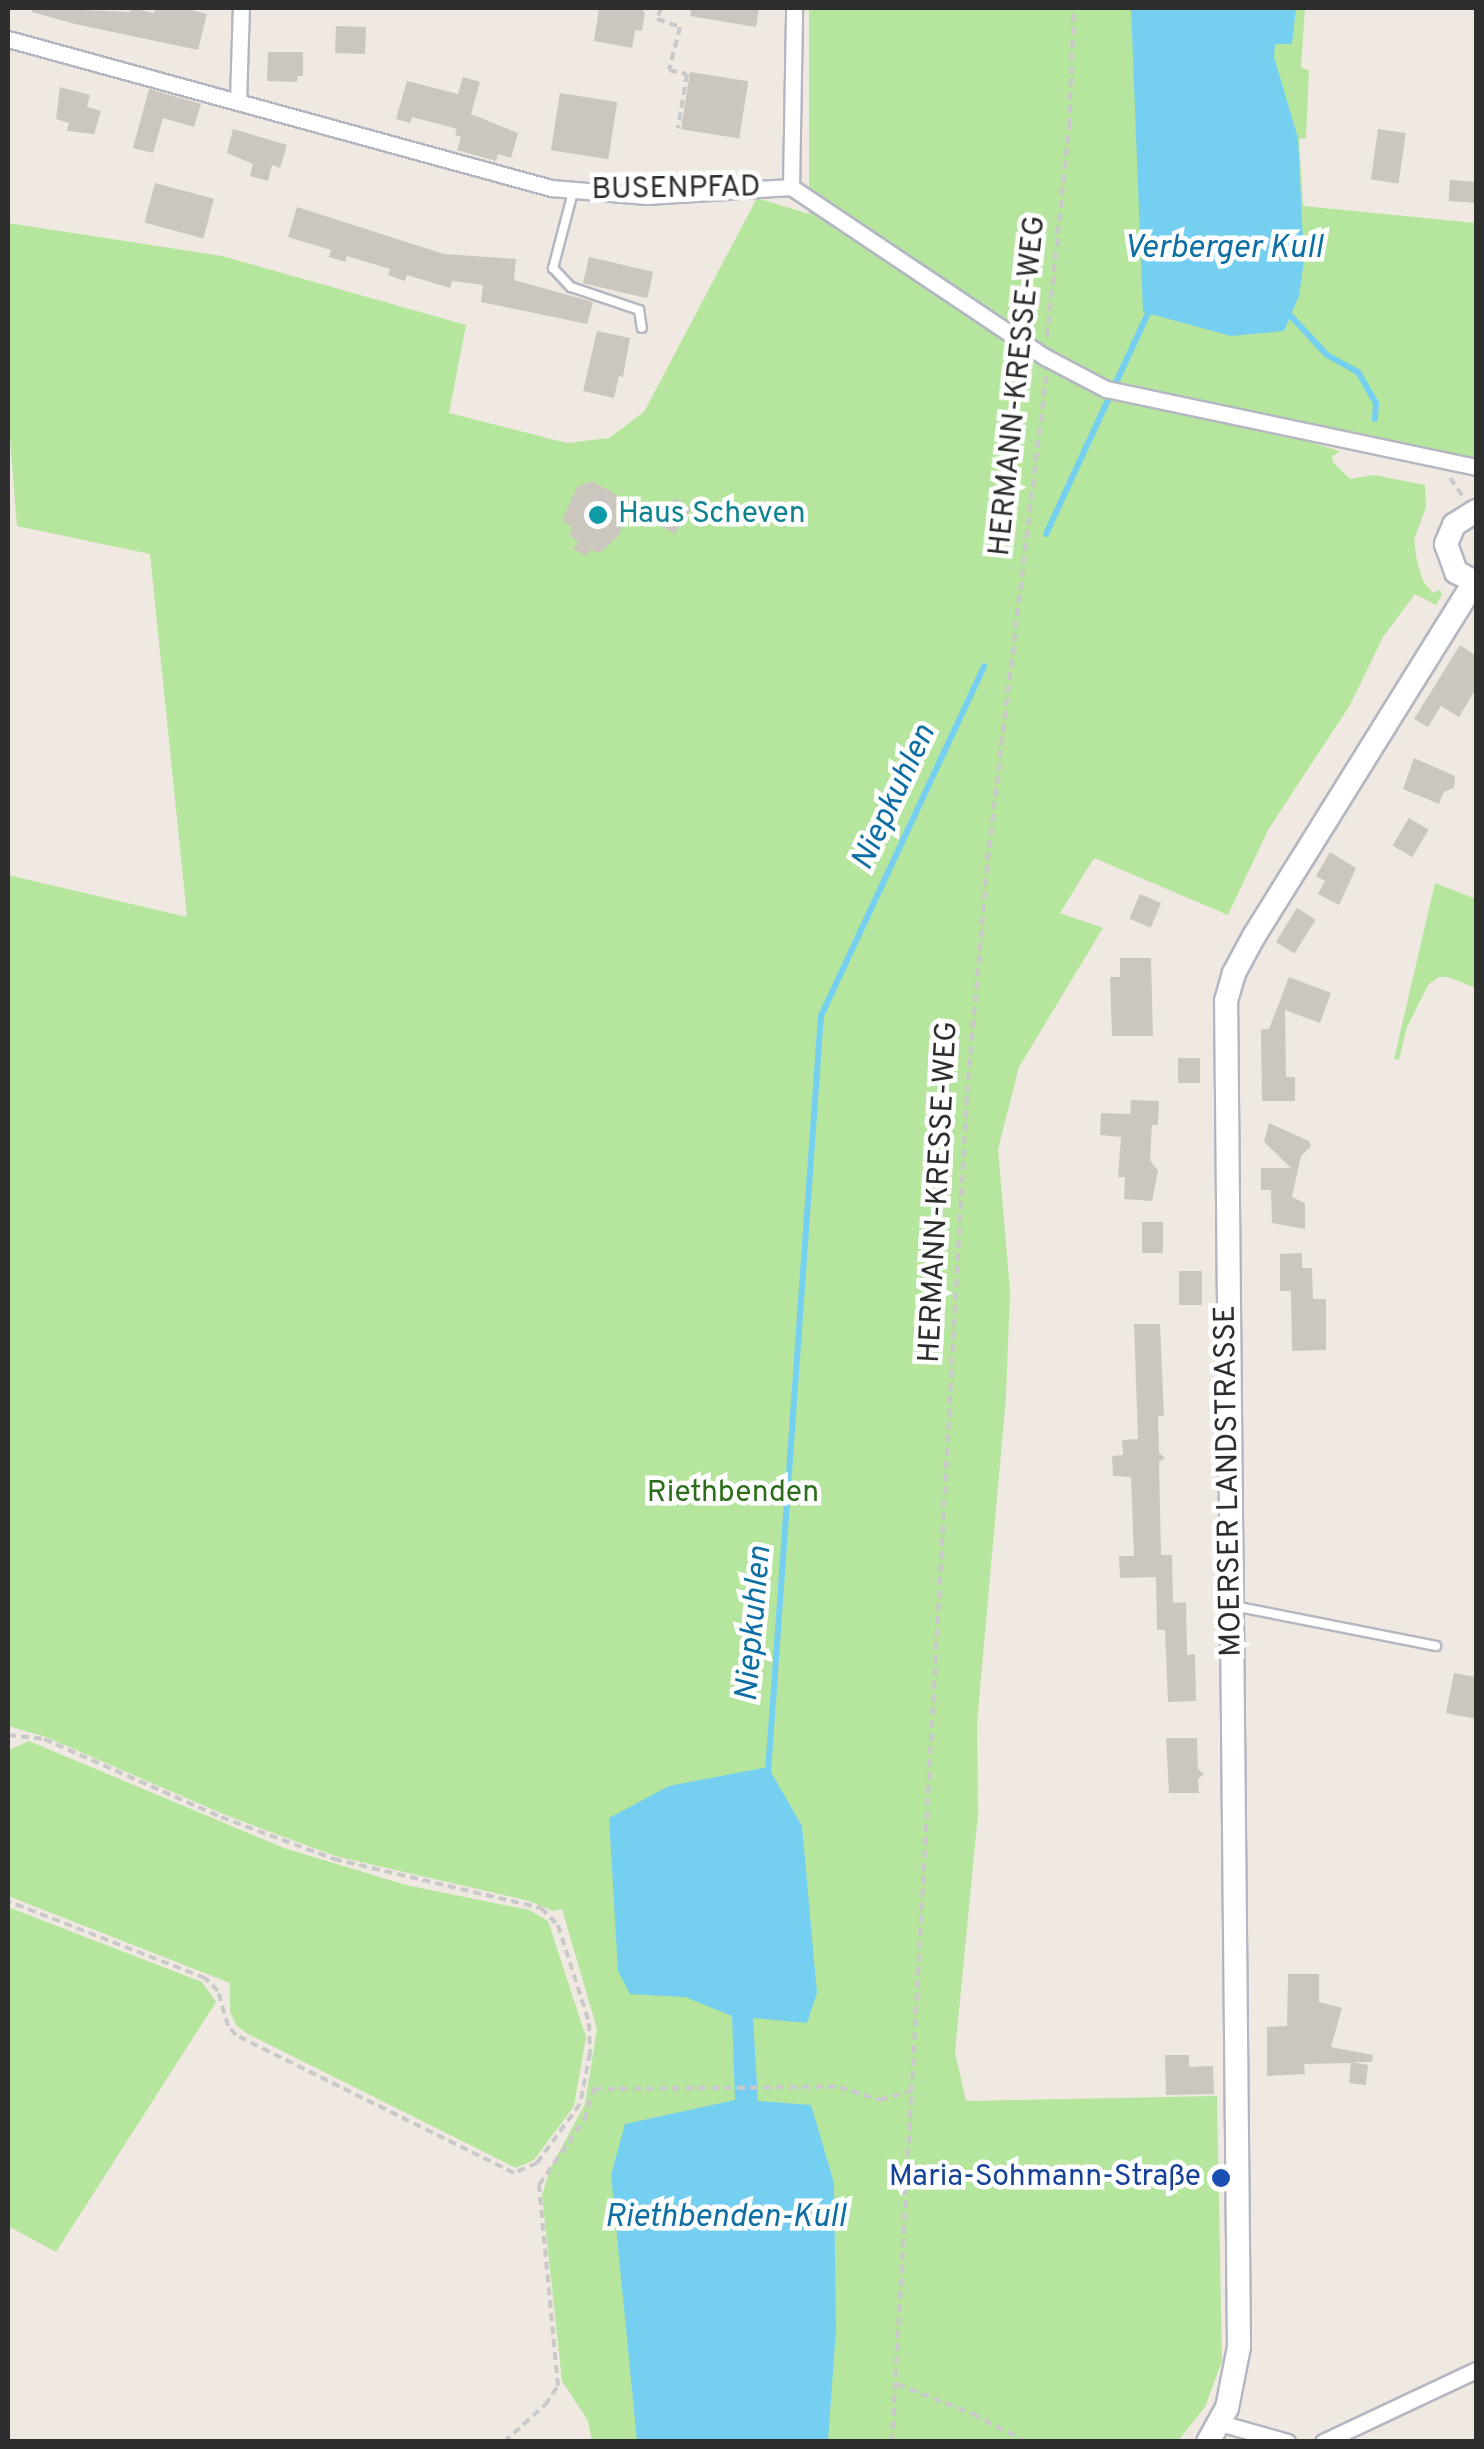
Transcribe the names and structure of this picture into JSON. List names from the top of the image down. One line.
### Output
{"streets":{"main road":["MOERSER LANDSTRASSE"],"street":["BUSENPFAD"],"path":["HERMANN-KRESSE-WEG"]},"crossings":[["BUSENPFAD","HERMANN-KRESSE-WEG"]],"water":["Verberger Kull","Niepkuhlen","Riethbenden-Kull"],"parks":["Riethbenden"],"places":["Haus Scheven","Maria-Sohmann-Straße"]}
